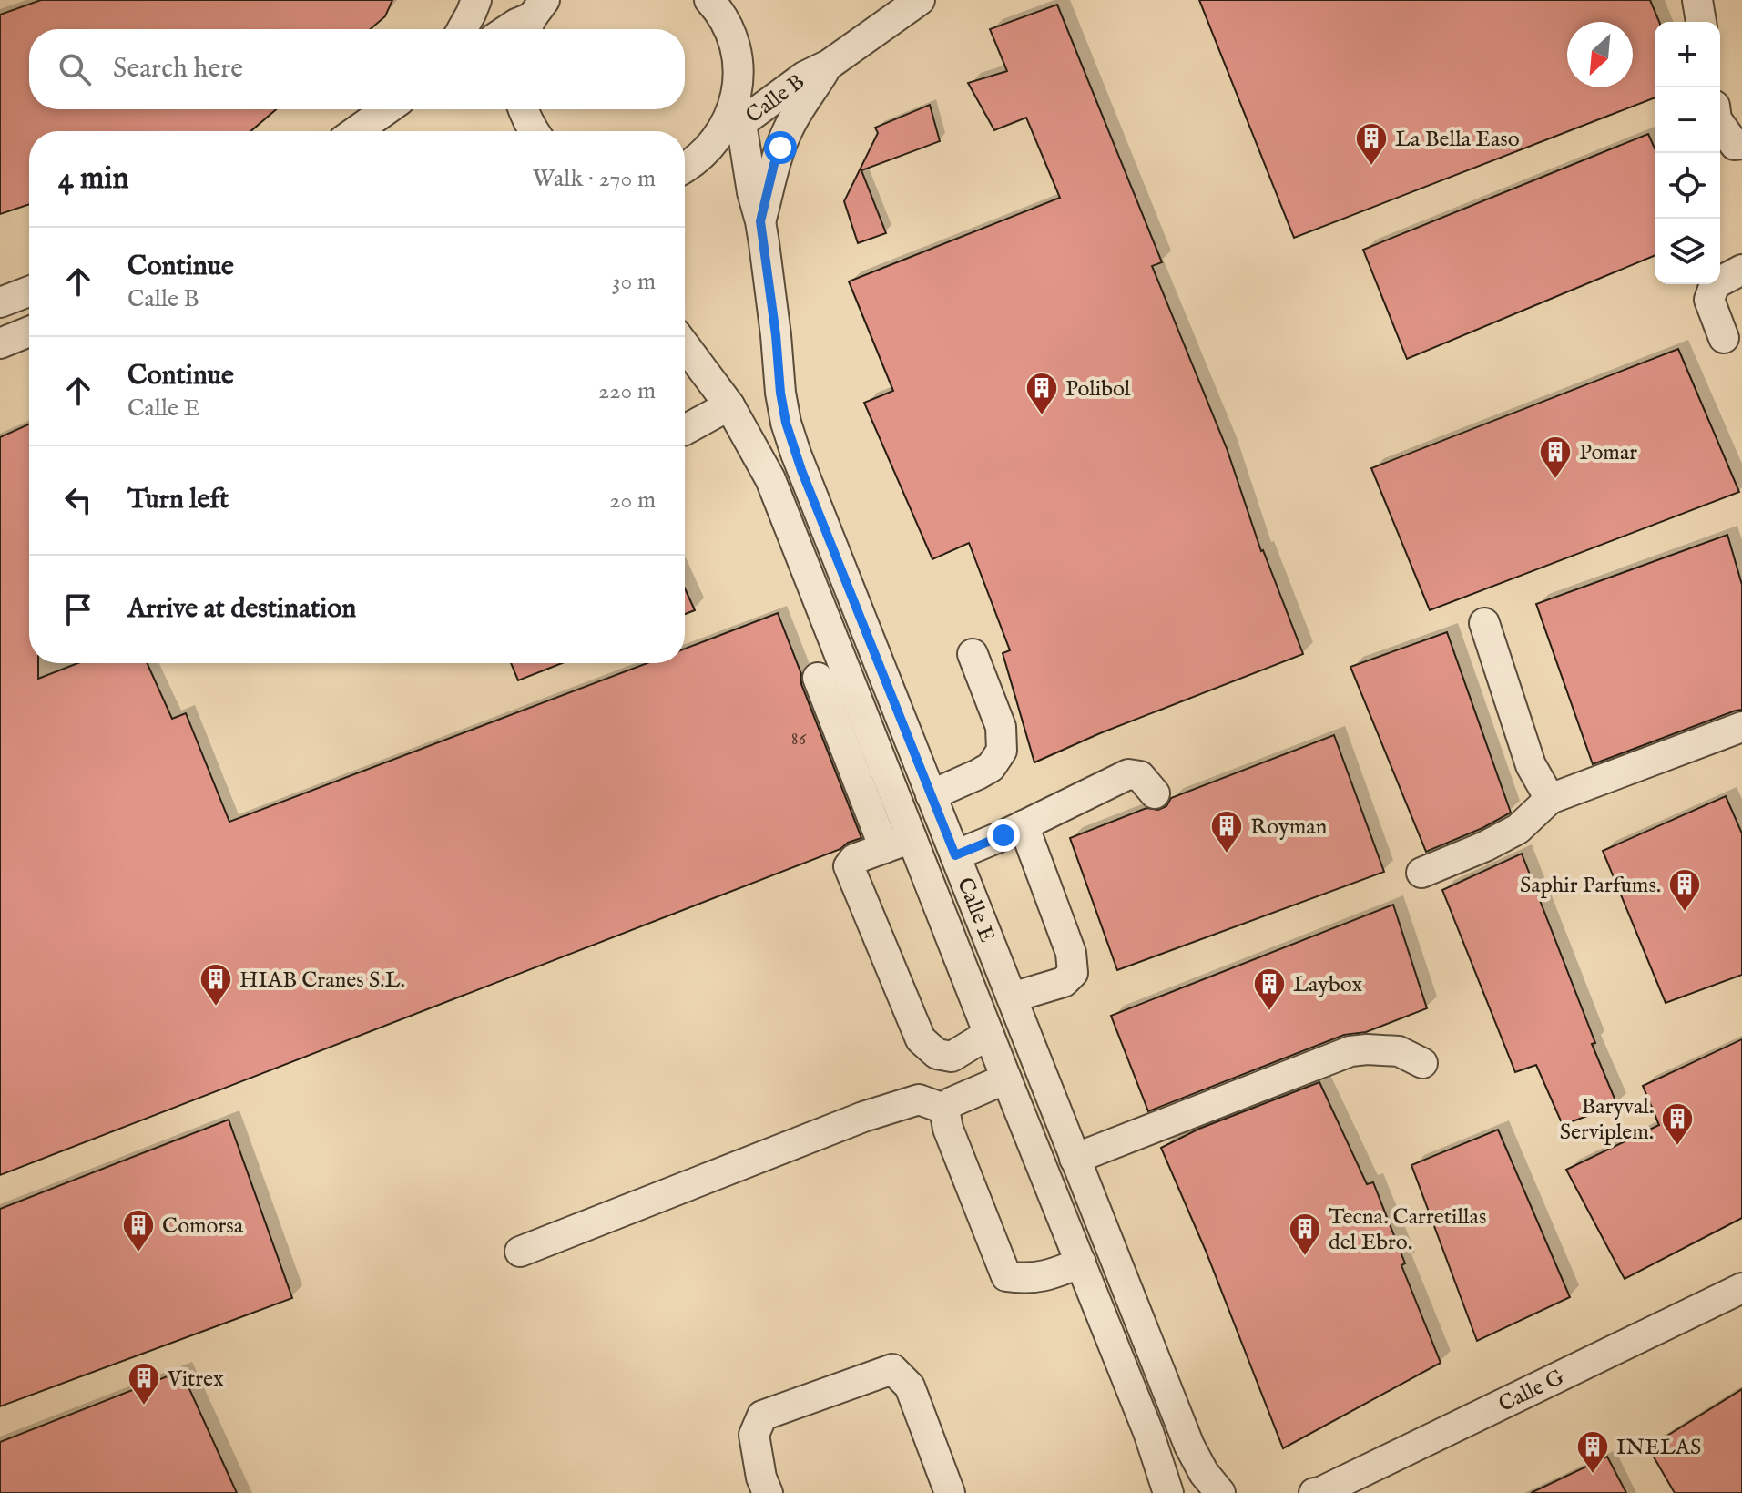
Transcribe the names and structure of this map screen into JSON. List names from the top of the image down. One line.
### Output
{"streets":{"street":["Calle B","Calle E","Calle G"]},"crossings":[["Calle B","Calle E"]],"places":{"building":["La Bella Easo","Polibol","Pomar","Royman","Saphir Parfums.","HIAB Cranes S.L.","Laybox","Baryval. Serviplem.","Comorsa","Tecna. Carretillas del Ebro.","Vitrex","INELAS"]},"house_numbers":["86"],"north":"bottom left","page":{"map_buttons":["+","−"],"search":"Search here","heading":["4 min","Walk · 270 m"],"list":[["Continue","Calle B","30 m"],["Continue","Calle E","220 m"],["Turn left","20 m"],"Arrive at destination"]}}
